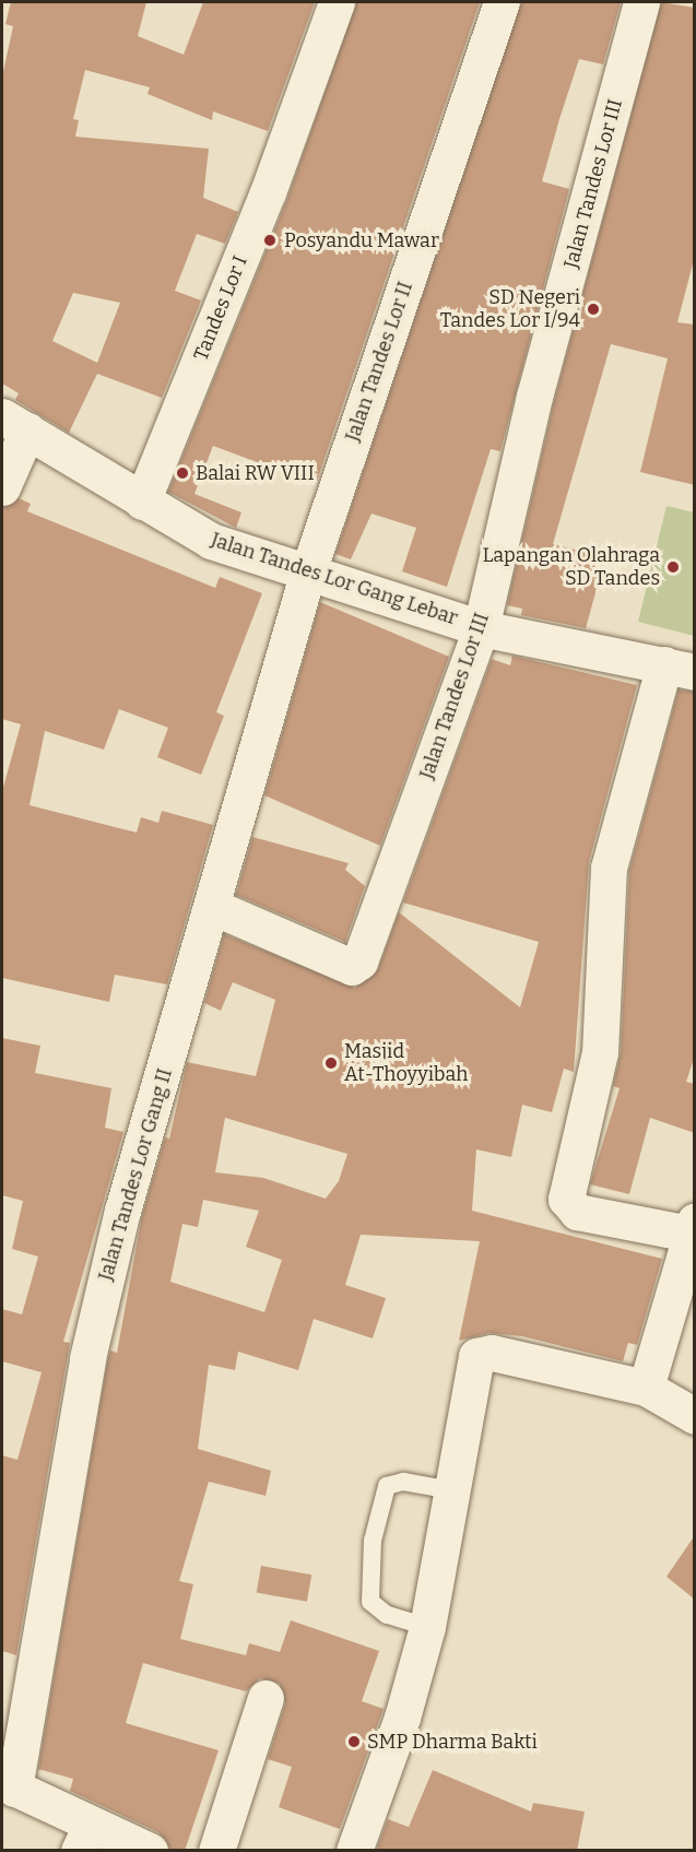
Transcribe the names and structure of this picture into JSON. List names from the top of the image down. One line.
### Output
{"streets":{"street":["Jalan Tandes Lor III","Tandes Lor I","Jalan Tandes Lor II","Jalan Tandes Lor Gang Lebar","Jalan Tandes Lor Gang II"]},"crossings":[["Jalan Tandes Lor III","Jalan Tandes Lor Gang Lebar"],["Jalan Tandes Lor III","Jalan Tandes Lor Gang II"],["Tandes Lor I","Jalan Tandes Lor Gang Lebar"],["Jalan Tandes Lor II","Jalan Tandes Lor Gang Lebar"],["Jalan Tandes Lor II","Jalan Tandes Lor Gang II"],["Jalan Tandes Lor Gang Lebar","Jalan Tandes Lor Gang II"]],"places":["Posyandu Mawar","SD Negeri Tandes Lor I/94","Balai RW VIII","Lapangan Olahraga SD Tandes","Masjid At-Thoyyibah","SMP Dharma Bakti"]}
